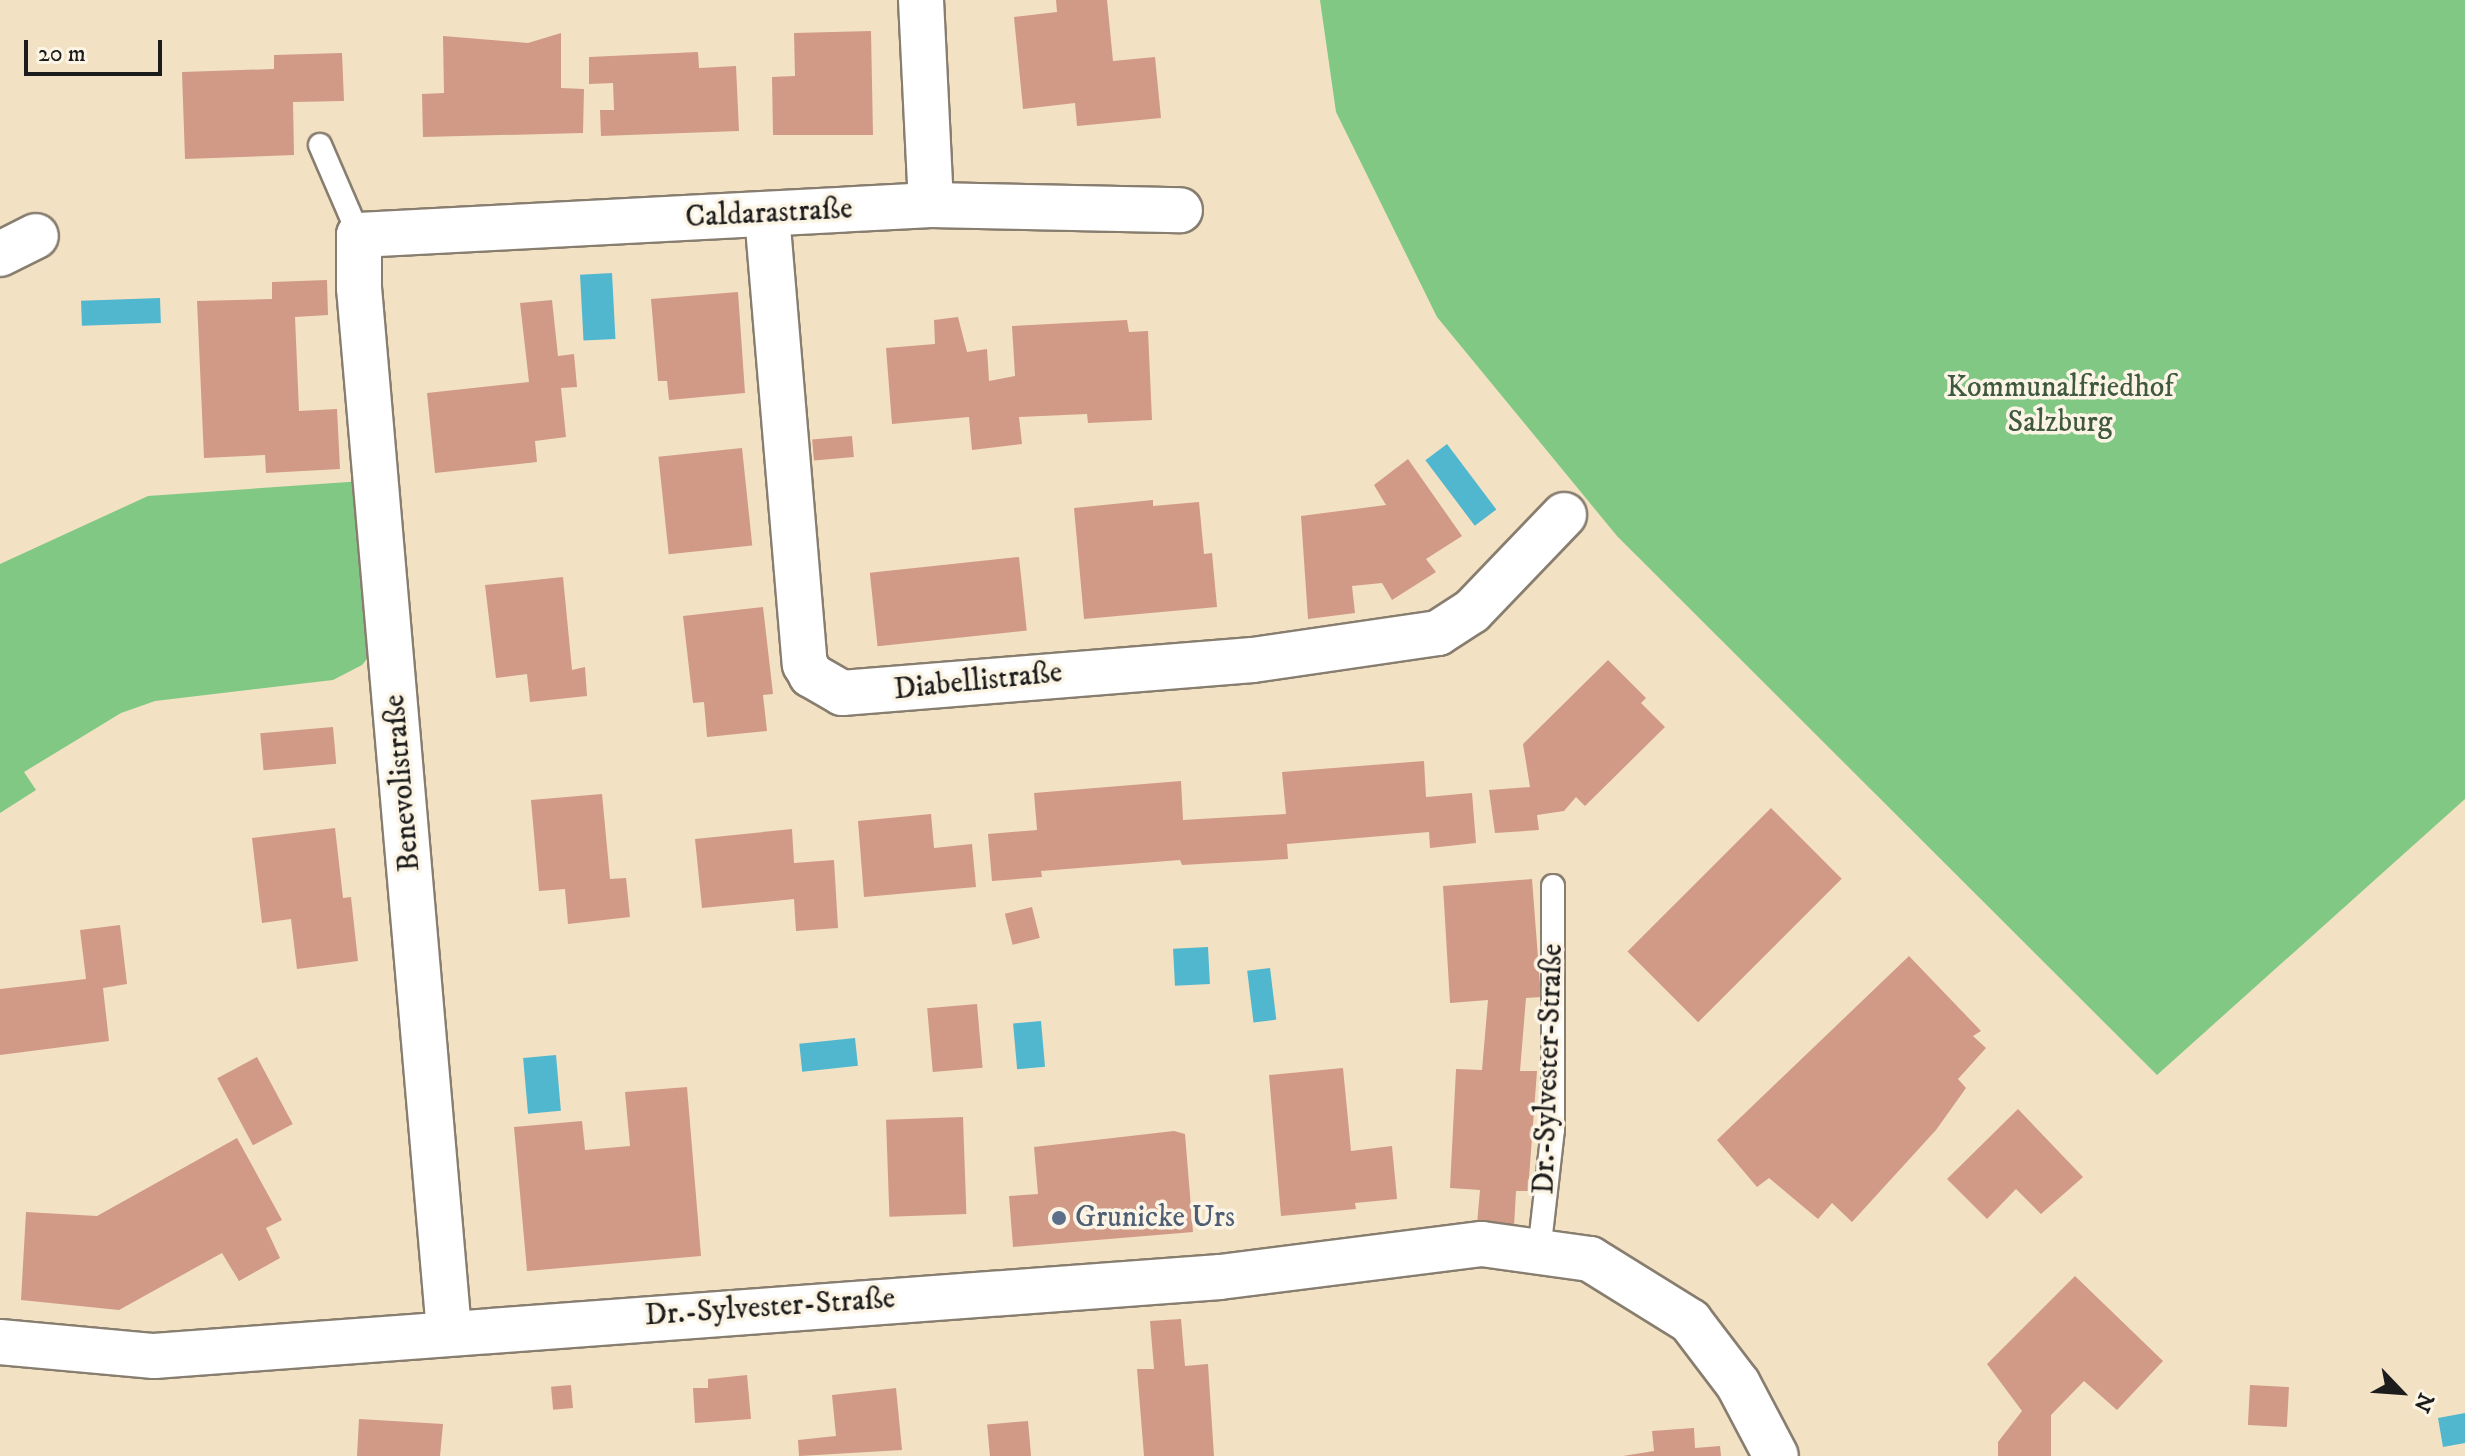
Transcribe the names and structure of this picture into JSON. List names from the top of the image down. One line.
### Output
{"streets":{"street":["Caldarastraße","Diabellistraße","Benevolistraße","Dr.-Sylvester-Straße"]},"crossings":[["Caldarastraße","Diabellistraße"],["Caldarastraße","Benevolistraße"],["Benevolistraße","Dr.-Sylvester-Straße"]],"parks":["Kommunalfriedhof Salzburg"],"places":["Grunicke Urs"],"scale_bar":"20 m","north":"bottom right"}
